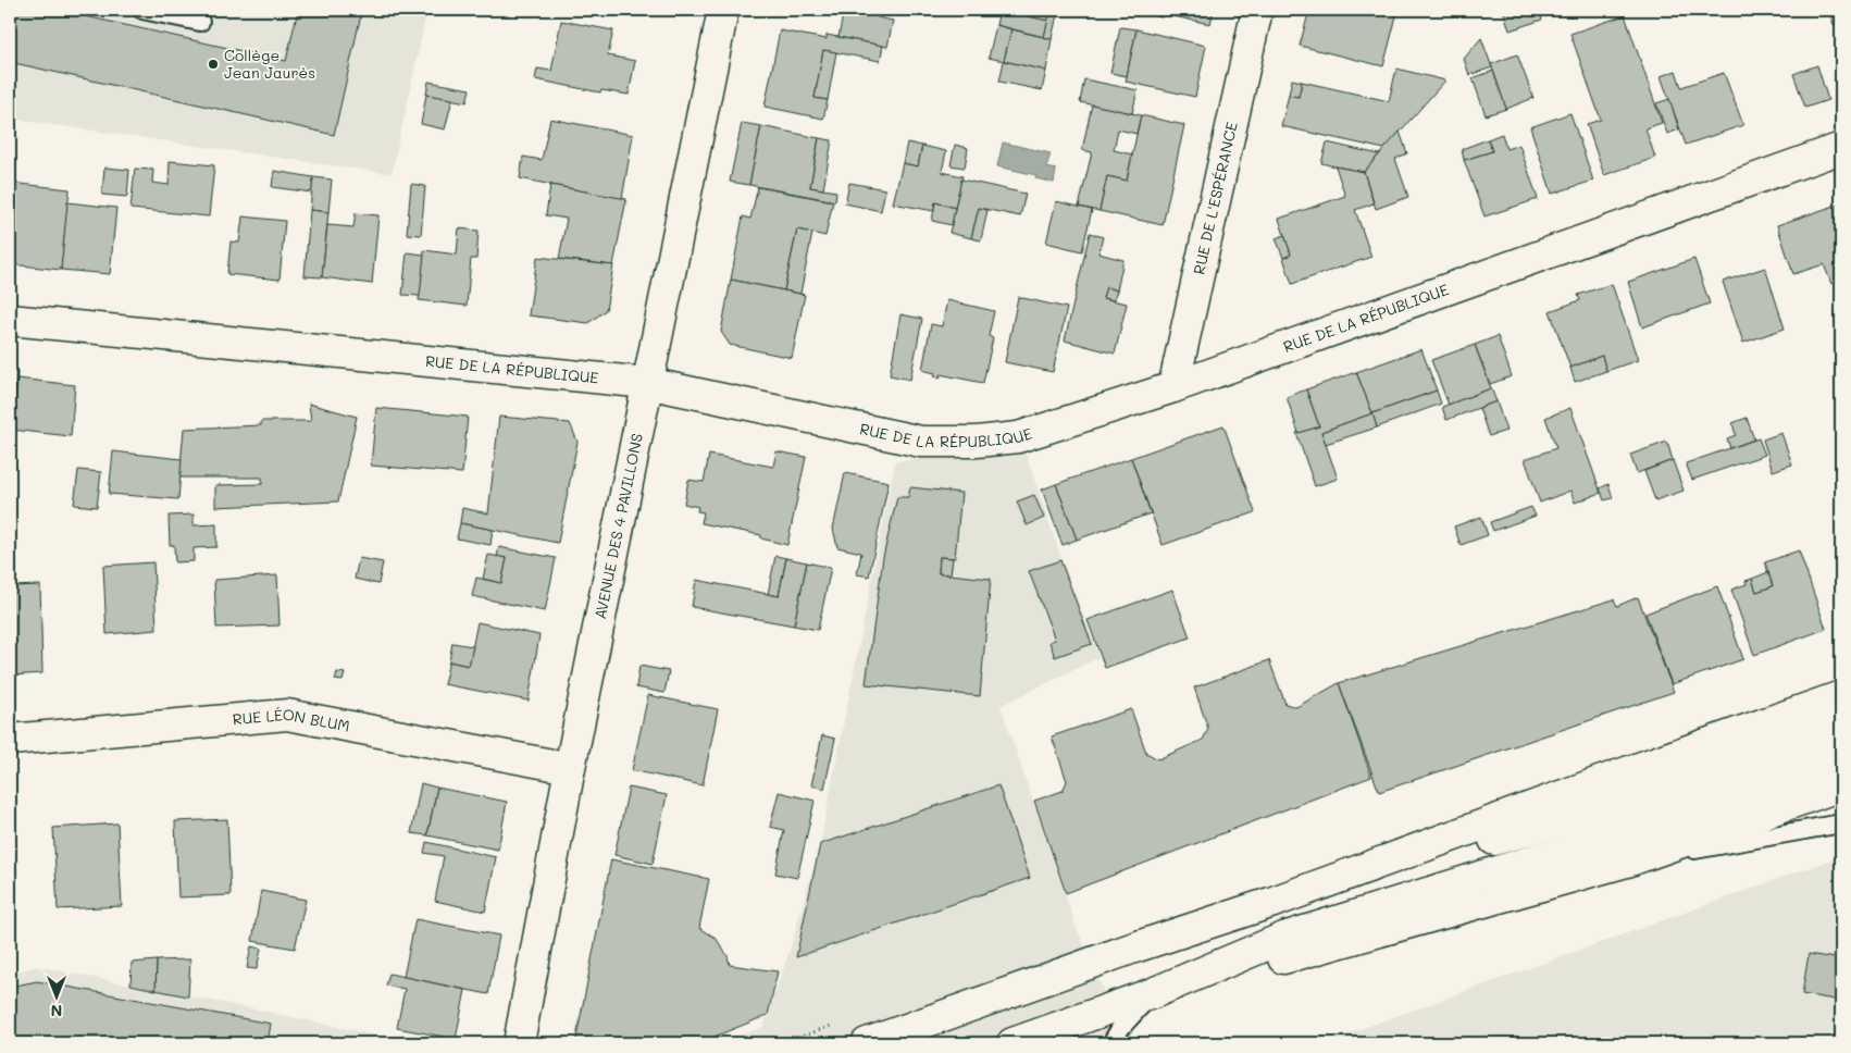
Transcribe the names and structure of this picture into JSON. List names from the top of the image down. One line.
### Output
{"streets":{"street":["RUE DE L'ESPÉRANCE","RUE DE LA RÉPUBLIQUE","AVENUE DES 4 PAVILLONS","RUE LÉON BLUM"]},"crossings":[["RUE DE L'ESPÉRANCE","RUE DE LA RÉPUBLIQUE"],["RUE DE LA RÉPUBLIQUE","AVENUE DES 4 PAVILLONS"],["AVENUE DES 4 PAVILLONS","RUE LÉON BLUM"]],"places":["Collège Jean Jaurès"],"north":"bottom"}
